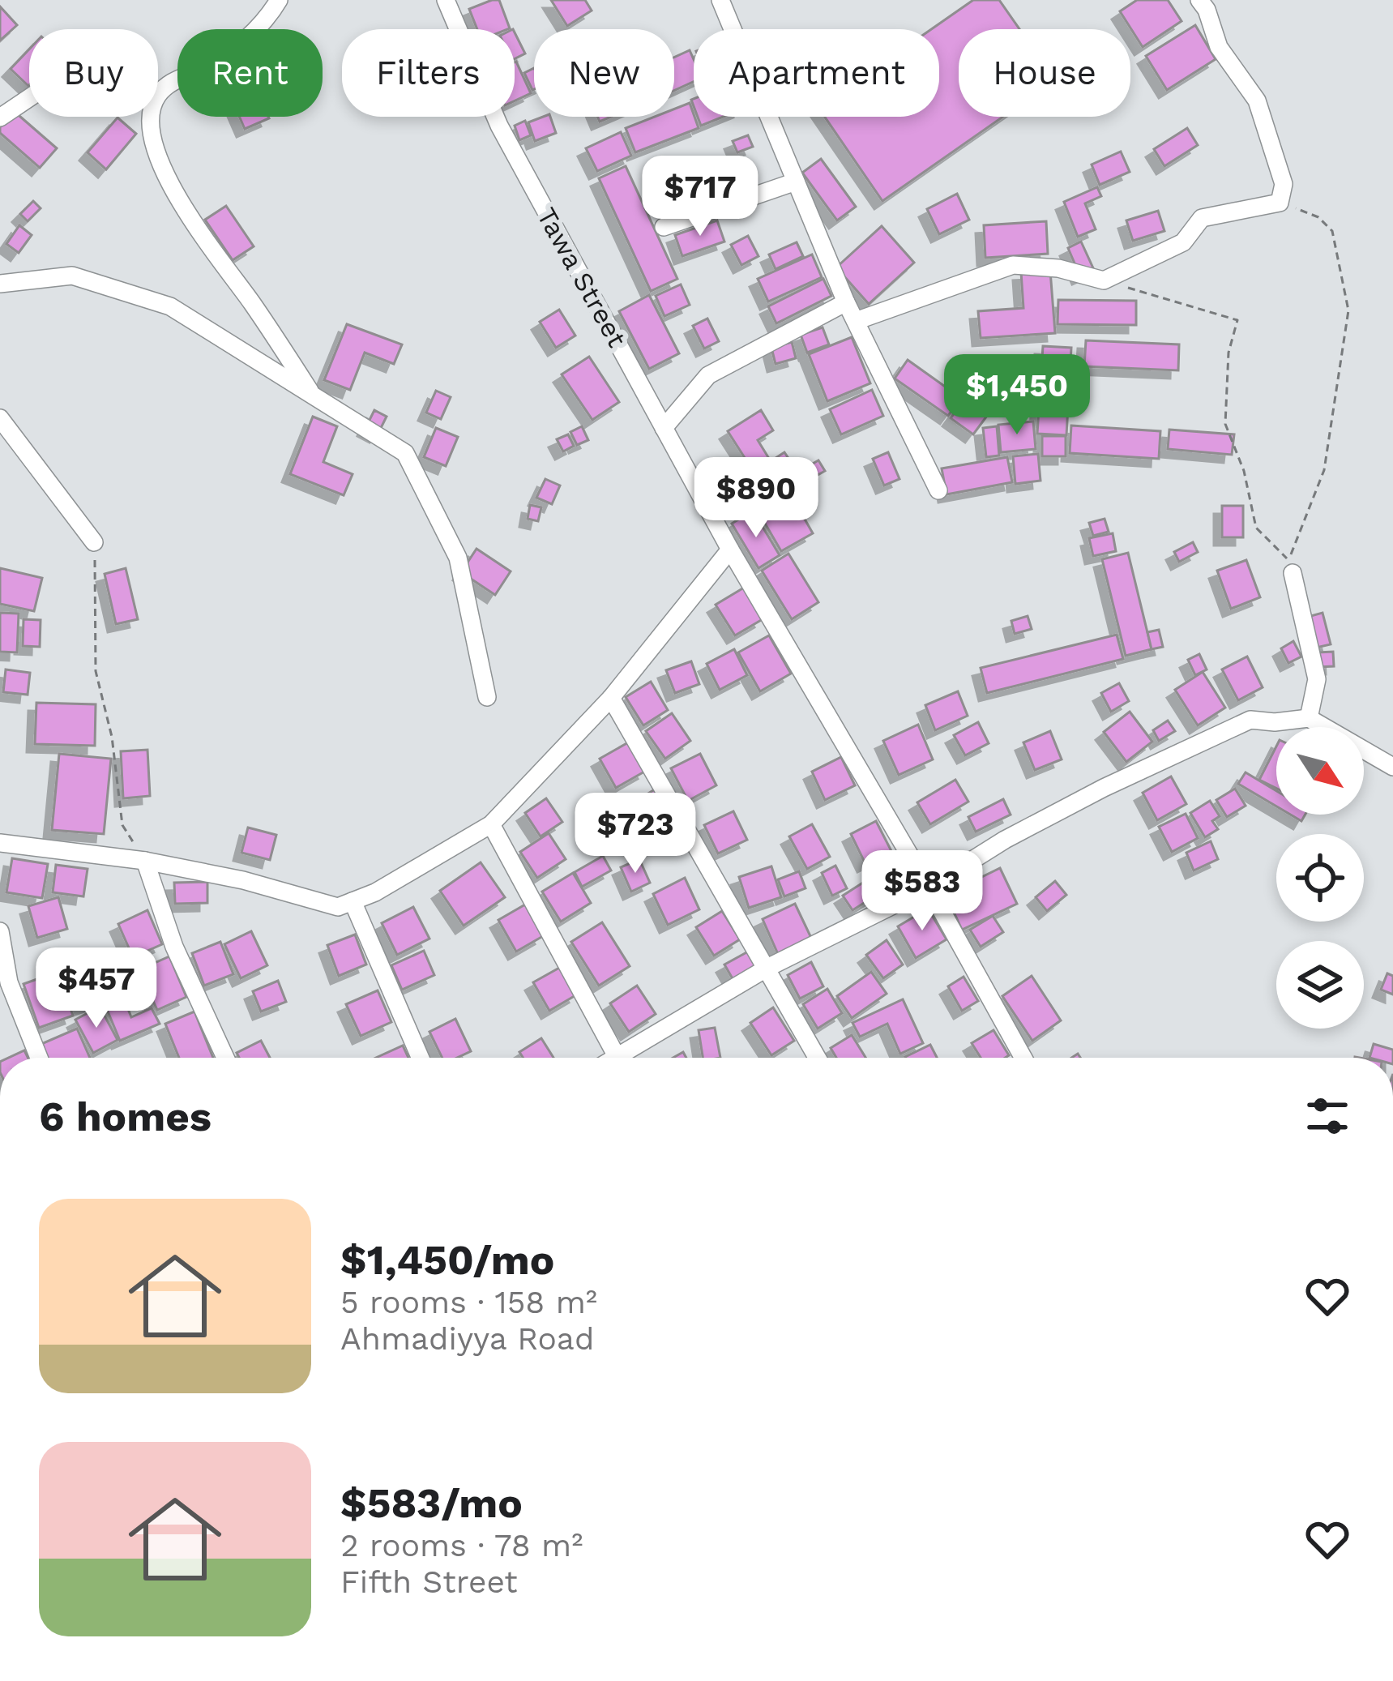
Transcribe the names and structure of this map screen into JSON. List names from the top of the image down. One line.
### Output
{"streets":{"street":["Tawa Street"]},"north":"bottom right","page":{"chip":["Buy","Rent","Filters","New","Apartment","House"],"price":["$717","$1,450","$890","$723","$583","$457"],"heading":"6 homes","list":[{"name":"$1,450/mo","note":"5 rooms · 158 m² · Ahmadiyya Road"},{"name":"$583/mo","note":"2 rooms · 78 m² · Fifth Street"}]}}
